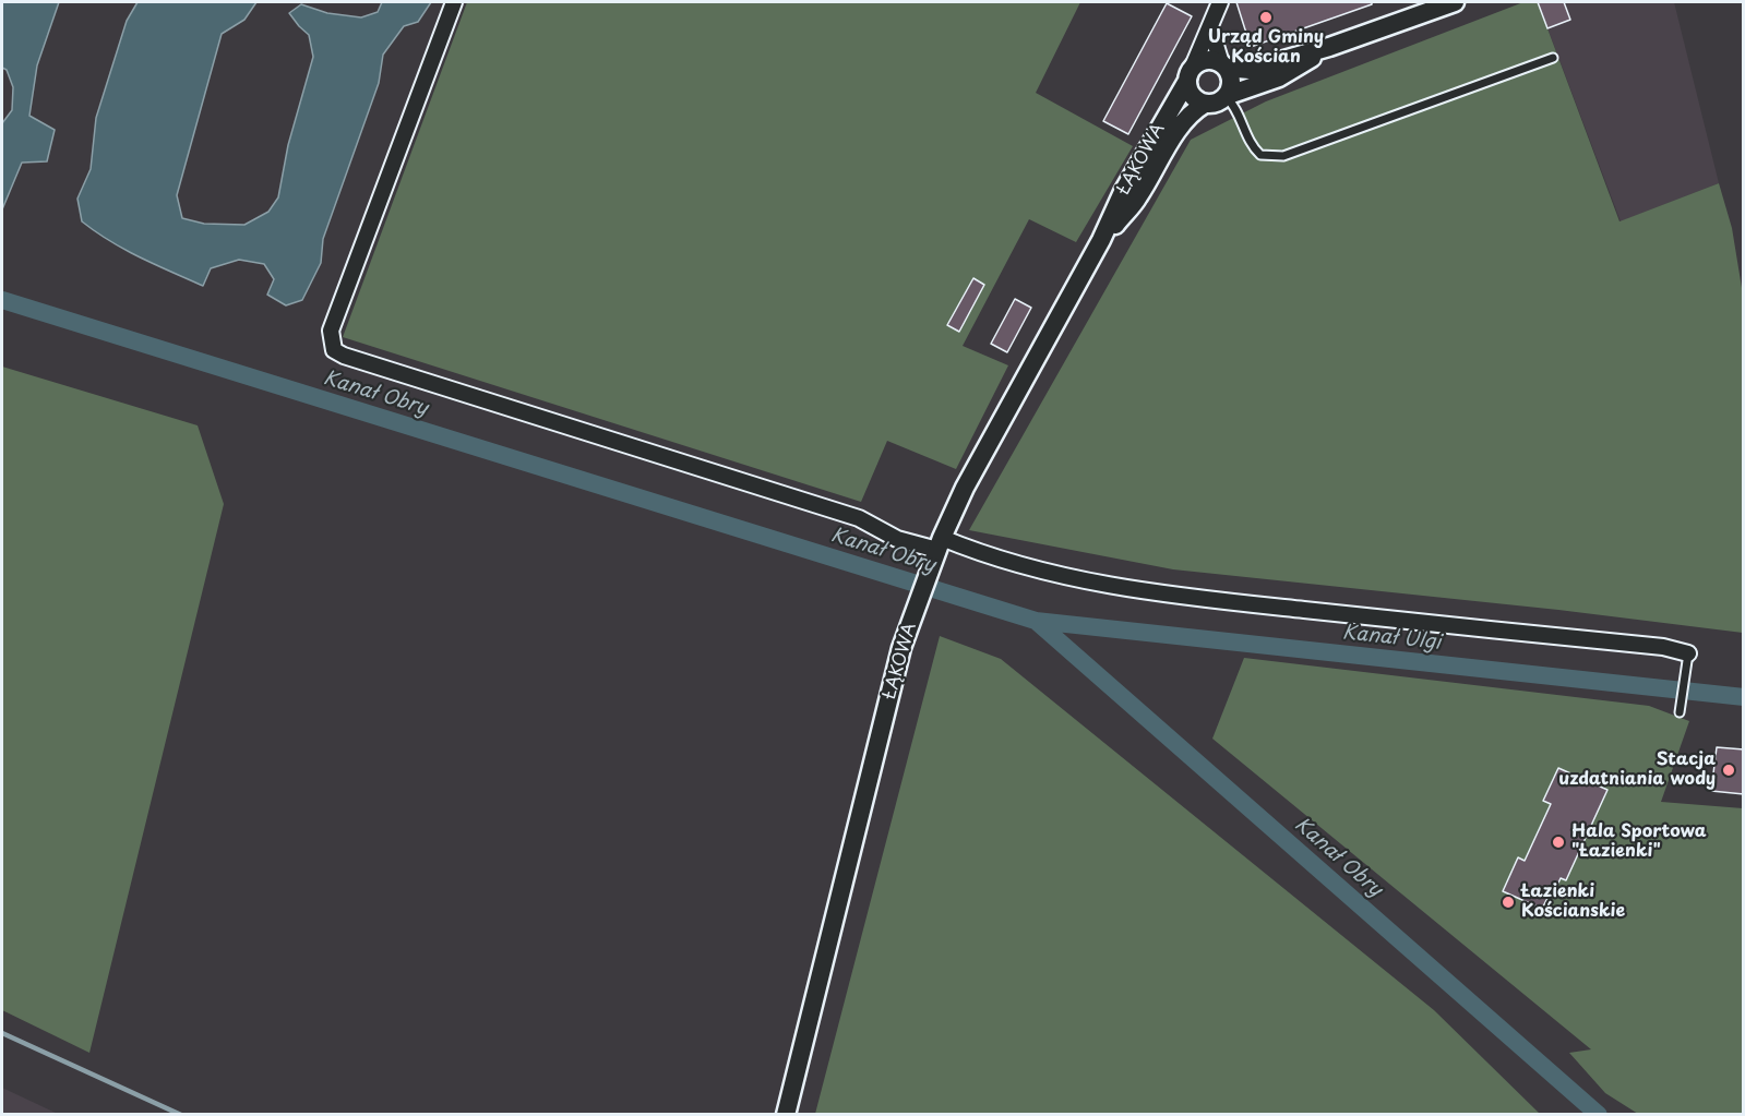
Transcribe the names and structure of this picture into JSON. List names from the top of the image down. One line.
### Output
{"streets":{"street":["ŁĄKOWA"]},"water":["Kanał Obry","Kanał Ulgi"],"places":["Urząd Gminy Kościan","Stacja uzdatniania wody","Hala Sportowa \"Łazienki\"","Łazienki Kościanskie"]}
